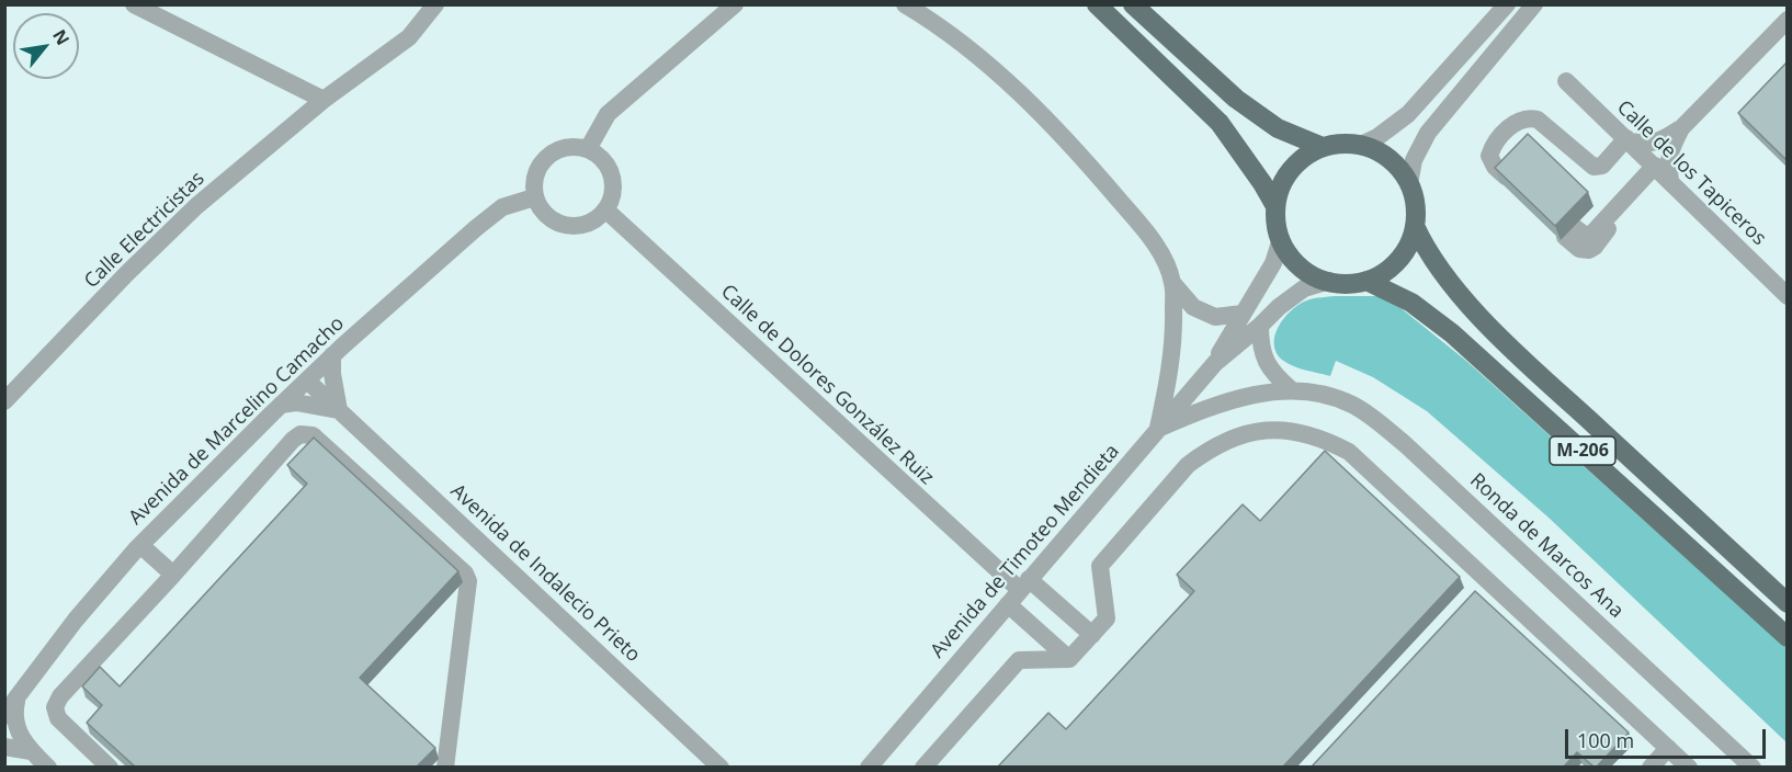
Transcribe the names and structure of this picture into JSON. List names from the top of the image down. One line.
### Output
{"streets":{"main road":["M-206"],"street":["Calle de los Tapiceros","Calle Electricistas","Calle de Dolores González Ruiz","Avenida de Marcelino Camacho","Ronda de Marcos Ana","Avenida de Timoteo Mendieta","Avenida de Indalecio Prieto"]},"crossings":[["Calle de Dolores González Ruiz","Avenida de Marcelino Camacho"],["Calle de Dolores González Ruiz","Avenida de Timoteo Mendieta"],["Avenida de Marcelino Camacho","Avenida de Indalecio Prieto"],["M-206","Avenida de Timoteo Mendieta"],["Ronda de Marcos Ana","Avenida de Timoteo Mendieta"]],"scale_bar":"100 m","north":"top right"}
